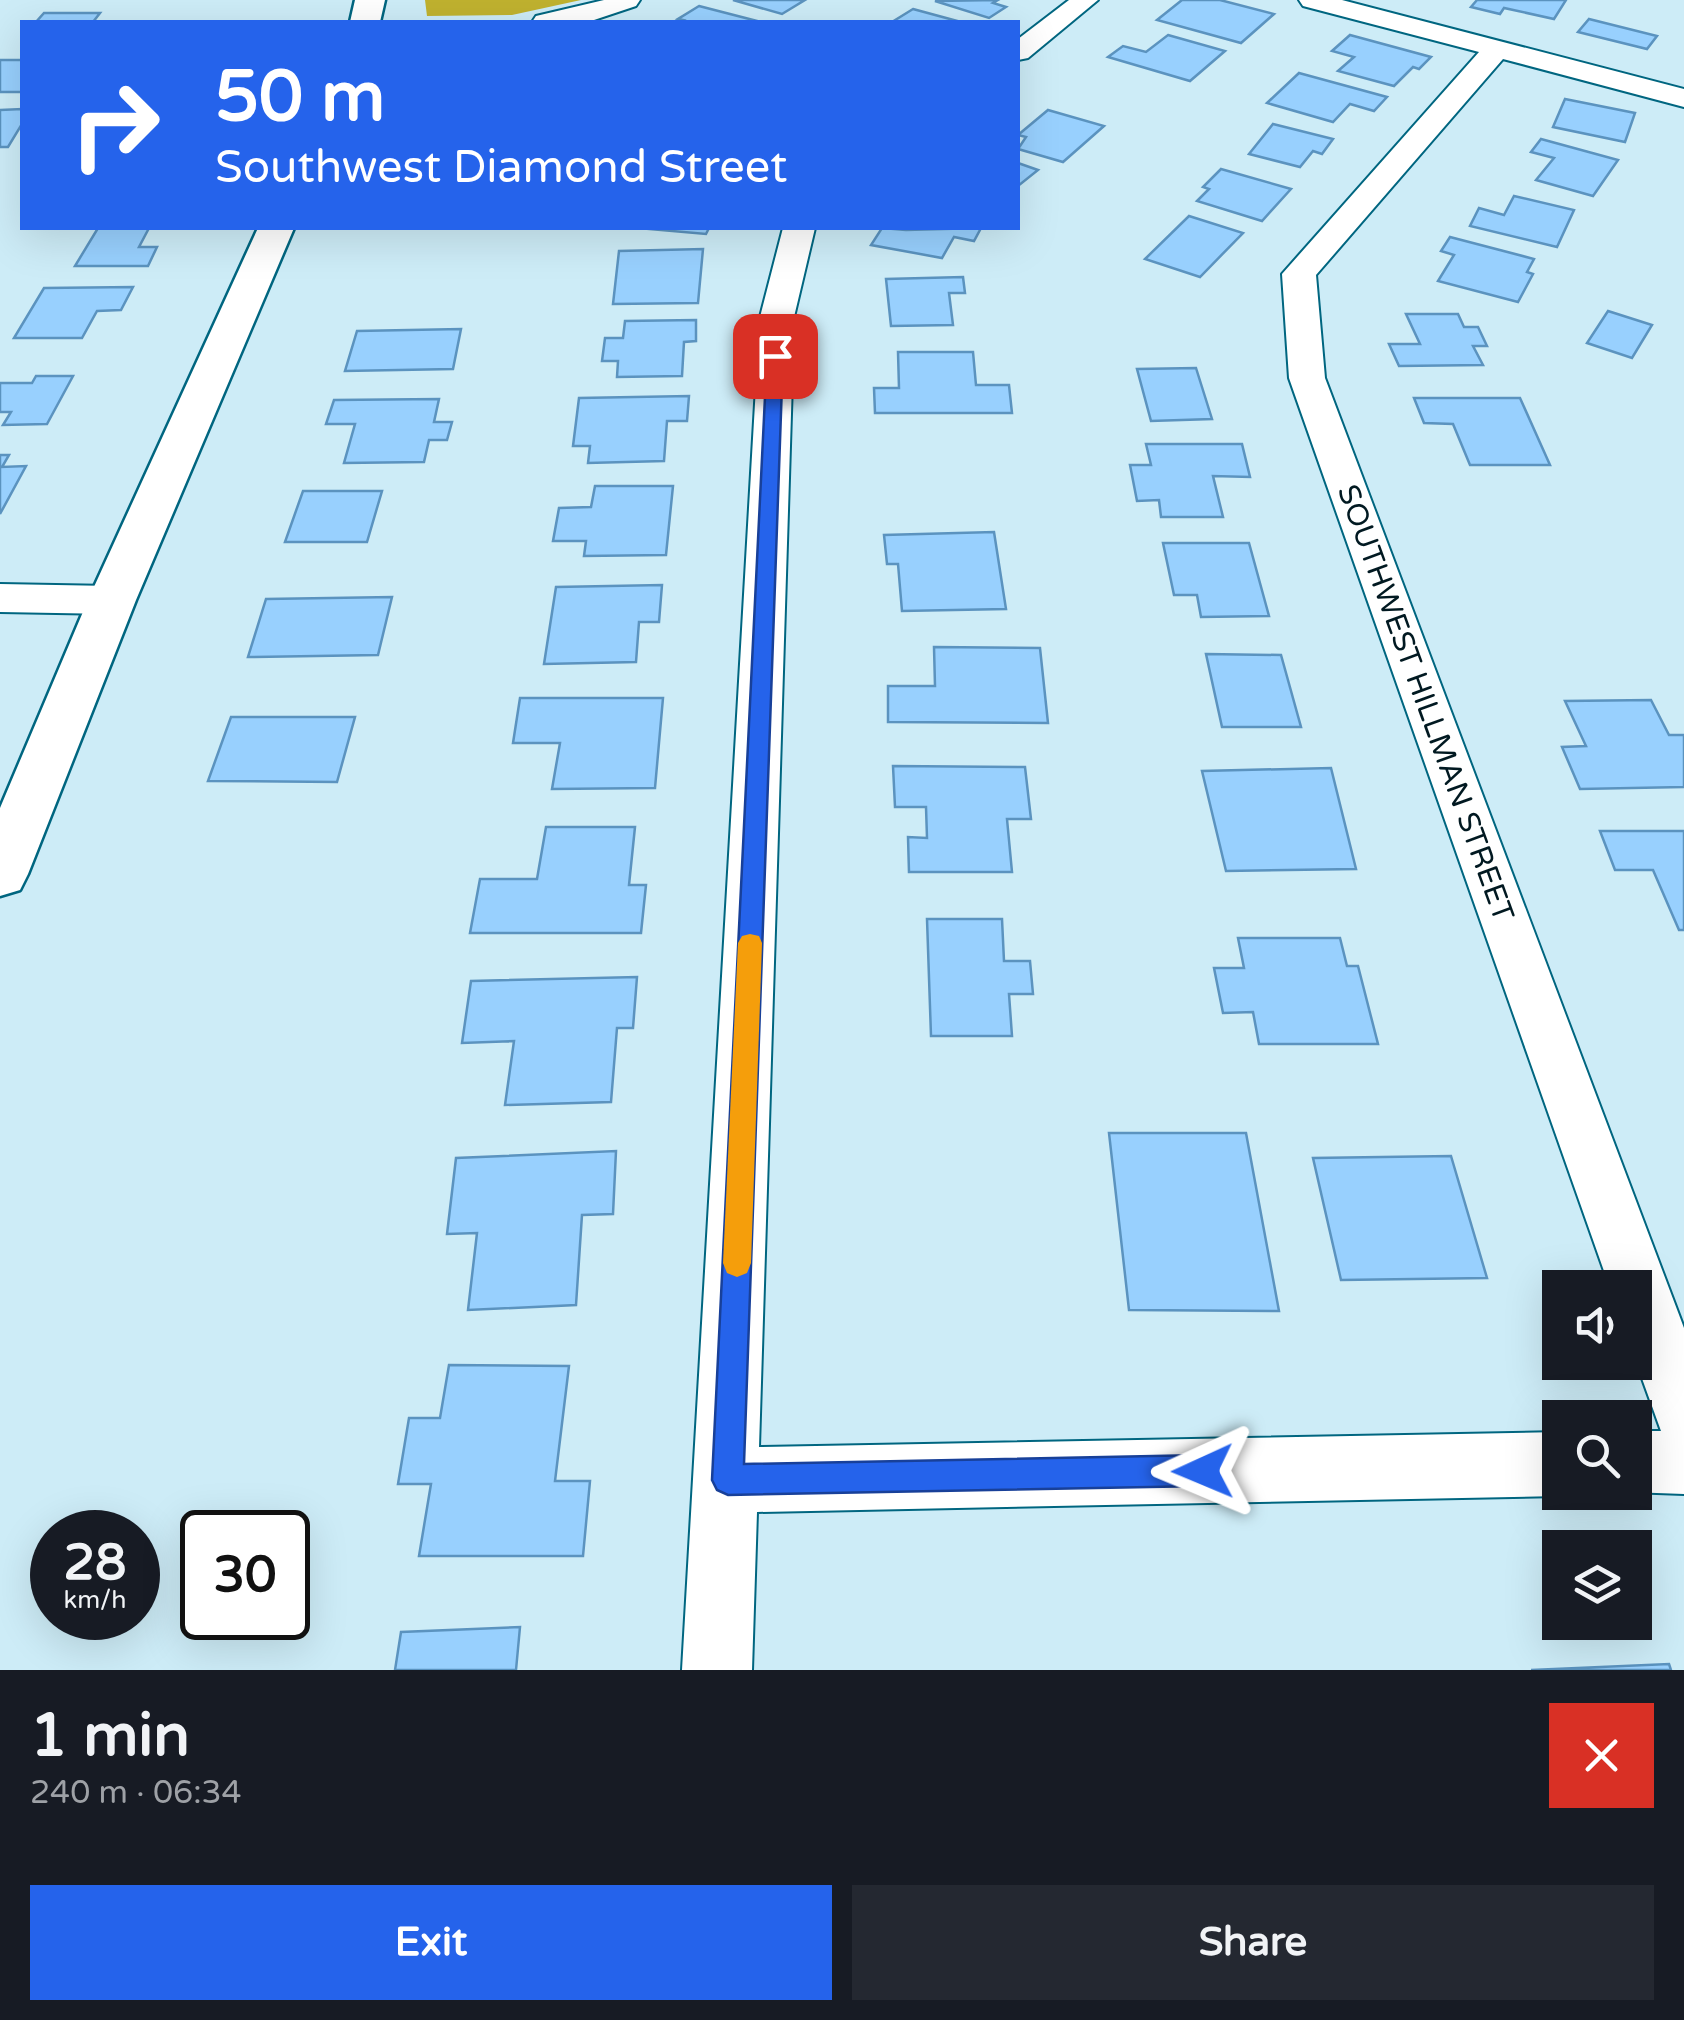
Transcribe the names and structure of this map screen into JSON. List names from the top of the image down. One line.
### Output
{"streets":{"street":["SOUTHWEST HILLMAN STREET"]},"page":{"turn":["50 m","Southwest Diamond Street"],"speed":"28 km/h","limit":"30","heading":["1 min","240 m · 06:34"],"buttons":["Exit","Share"]}}
